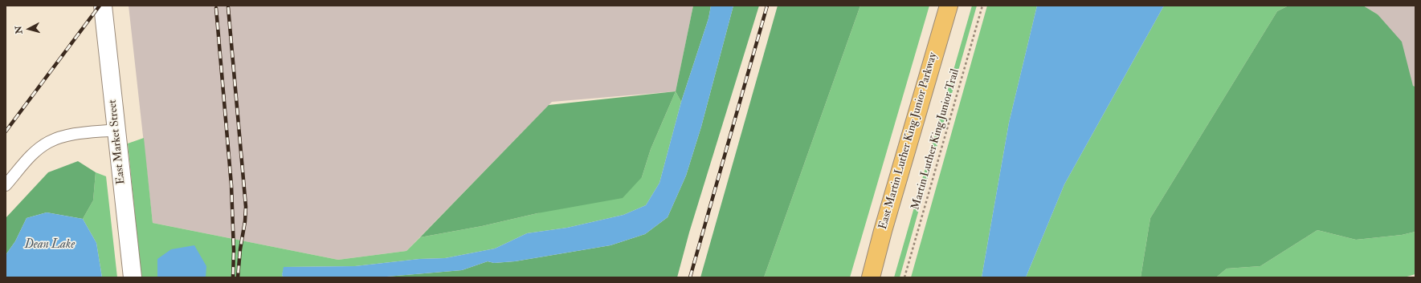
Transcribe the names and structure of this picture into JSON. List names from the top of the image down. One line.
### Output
{"streets":{"main road":["East Martin Luther King Junior Parkway"],"street":["East Market Street"],"path":["Martin Luther King Junior Trail"]},"water":["Dean Lake"],"north":"left"}
